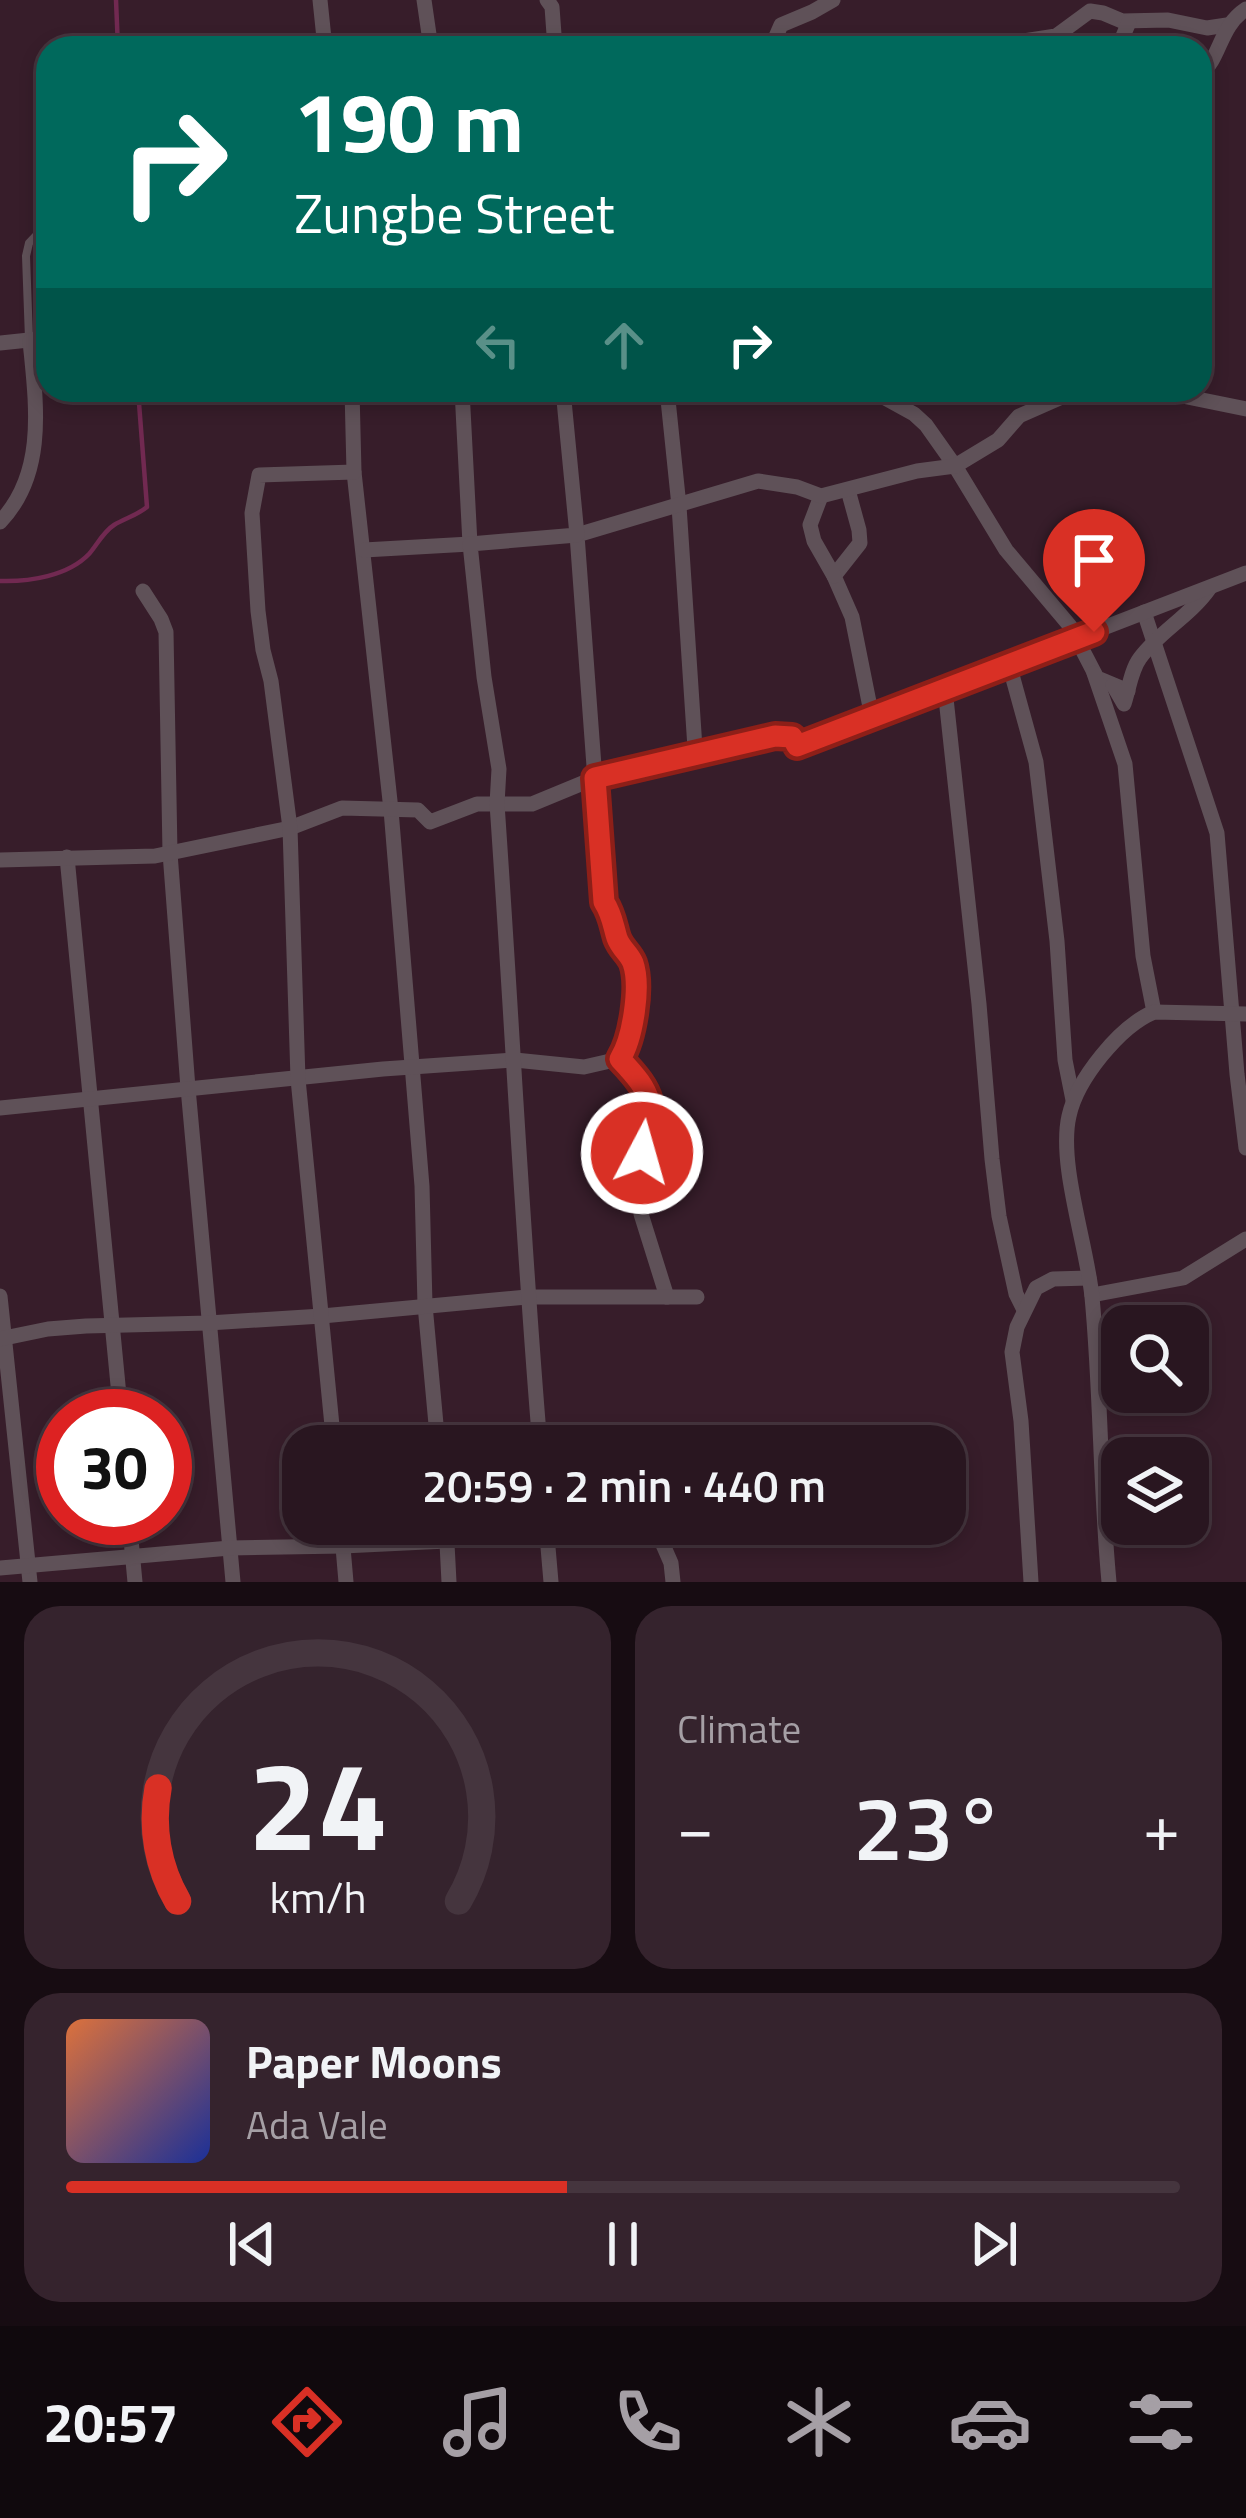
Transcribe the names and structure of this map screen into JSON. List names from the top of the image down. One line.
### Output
{"page":{"turn":["190 m","Zungbe Street"],"limit":"30","trip":"20:59 · 2 min · 440 m","tile":"Climate","heat":["−","23°","+"],"song":["Paper Moons","Ada Vale"],"tabs":"20:57","gauge":["24","km/h"]}}
